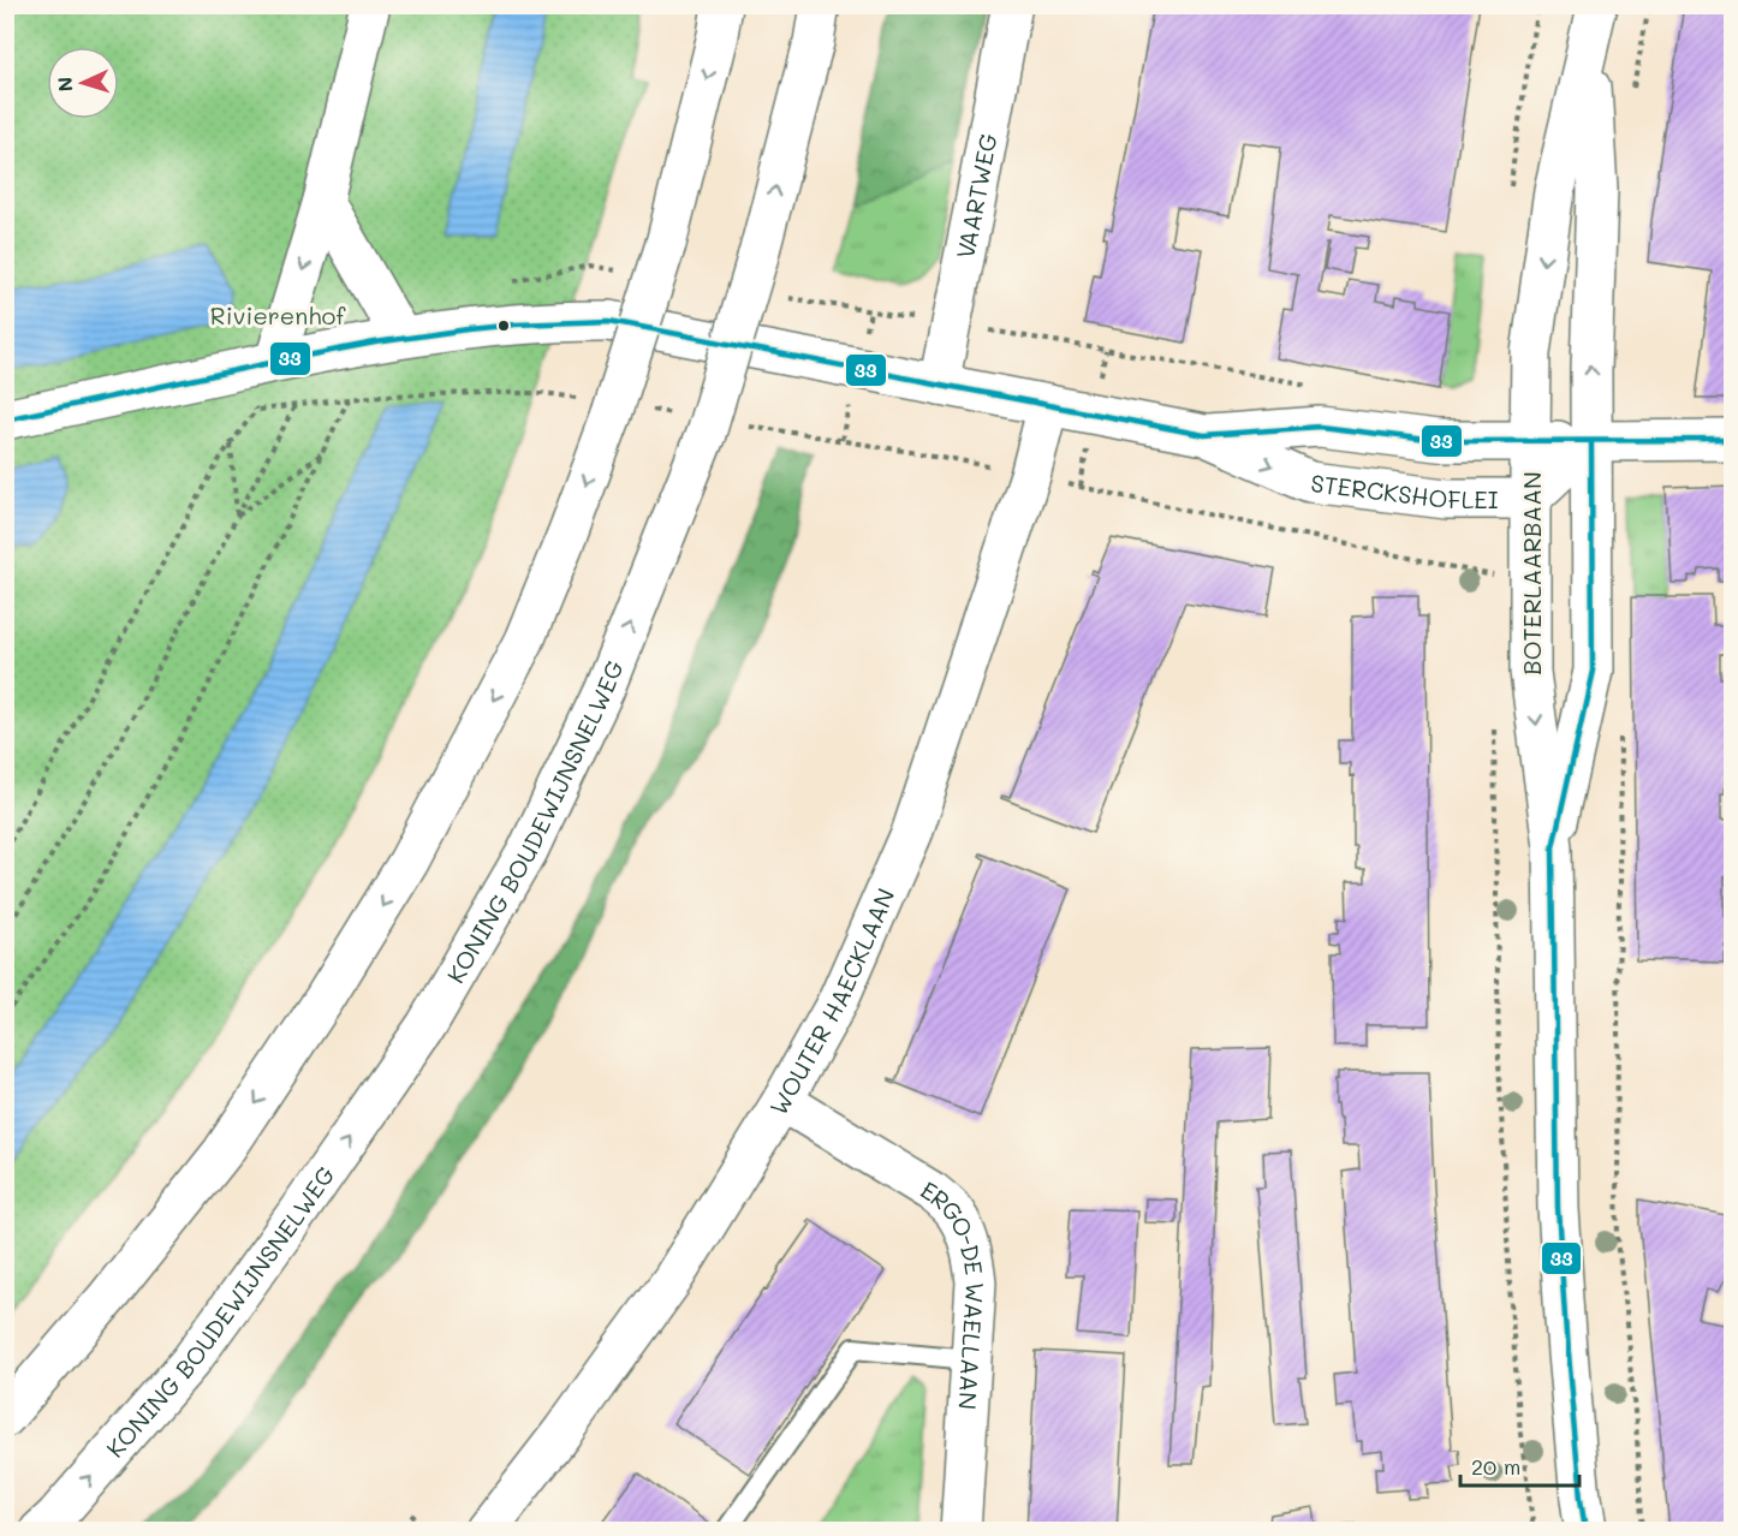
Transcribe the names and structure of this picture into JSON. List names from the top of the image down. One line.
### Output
{"streets":{"main road":["VAARTWEG","STERCKSHOFLEI","BOTERLAARBAAN","KONING BOUDEWIJNSNELWEG","WOUTER HAECKLAAN","ERGO-DE WAELLAAN"]},"crossings":[["VAARTWEG","STERCKSHOFLEI"],["STERCKSHOFLEI","BOTERLAARBAAN"],["STERCKSHOFLEI","WOUTER HAECKLAAN"],["WOUTER HAECKLAAN","ERGO-DE WAELLAAN"]],"parks":["Rivierenhof"],"lines":["transit line 33"],"scale_bar":"20 m","north":"left"}
